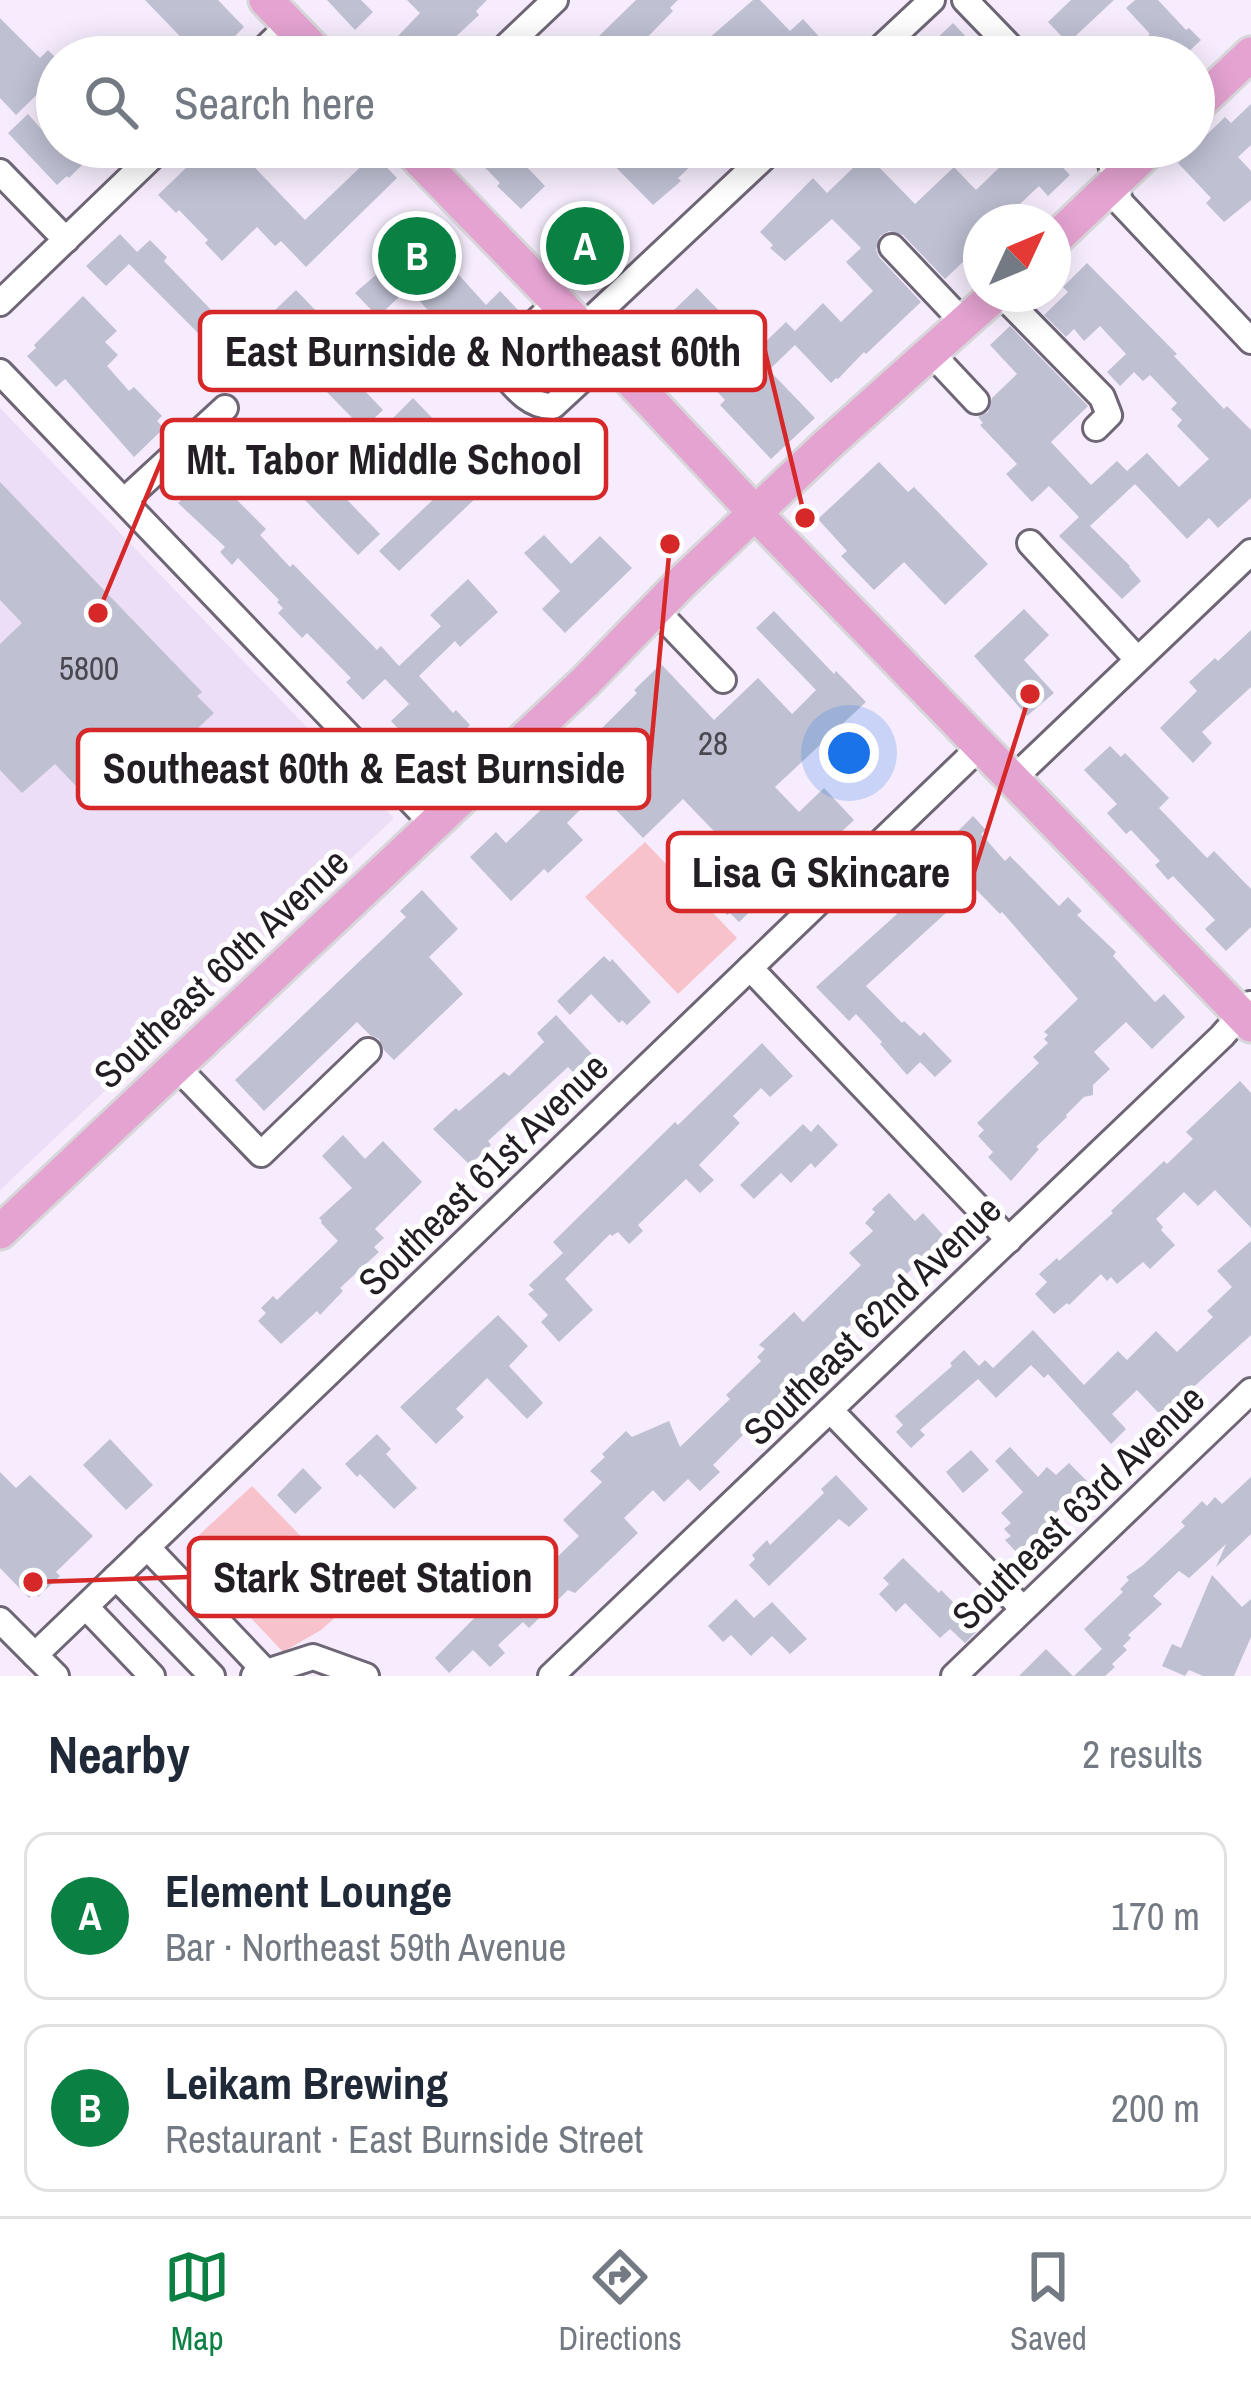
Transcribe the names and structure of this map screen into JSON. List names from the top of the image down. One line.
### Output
{"streets":{"main road":["Southeast 60th Avenue"],"street":["Southeast 61st Avenue","Southeast 62nd Avenue","Southeast 63rd Avenue"]},"places":["East Burnside & Northeast 60th","Southeast 60th & East Burnside","Mt. Tabor Middle School","Lisa G Skincare","Stark Street Station"],"house_numbers":["5800","28"],"north":"top right","page":{"search":"Search here","pins":["A","B"],"heading":["Nearby","2 results"],"list":[{"mark":"A","name":"Element Lounge","note":"Bar · Northeast 59th Avenue","value":"170 m"},{"mark":"B","name":"Leikam Brewing","note":"Restaurant · East Burnside Street","value":"200 m"}],"nav":["Map","Directions","Saved"]}}
